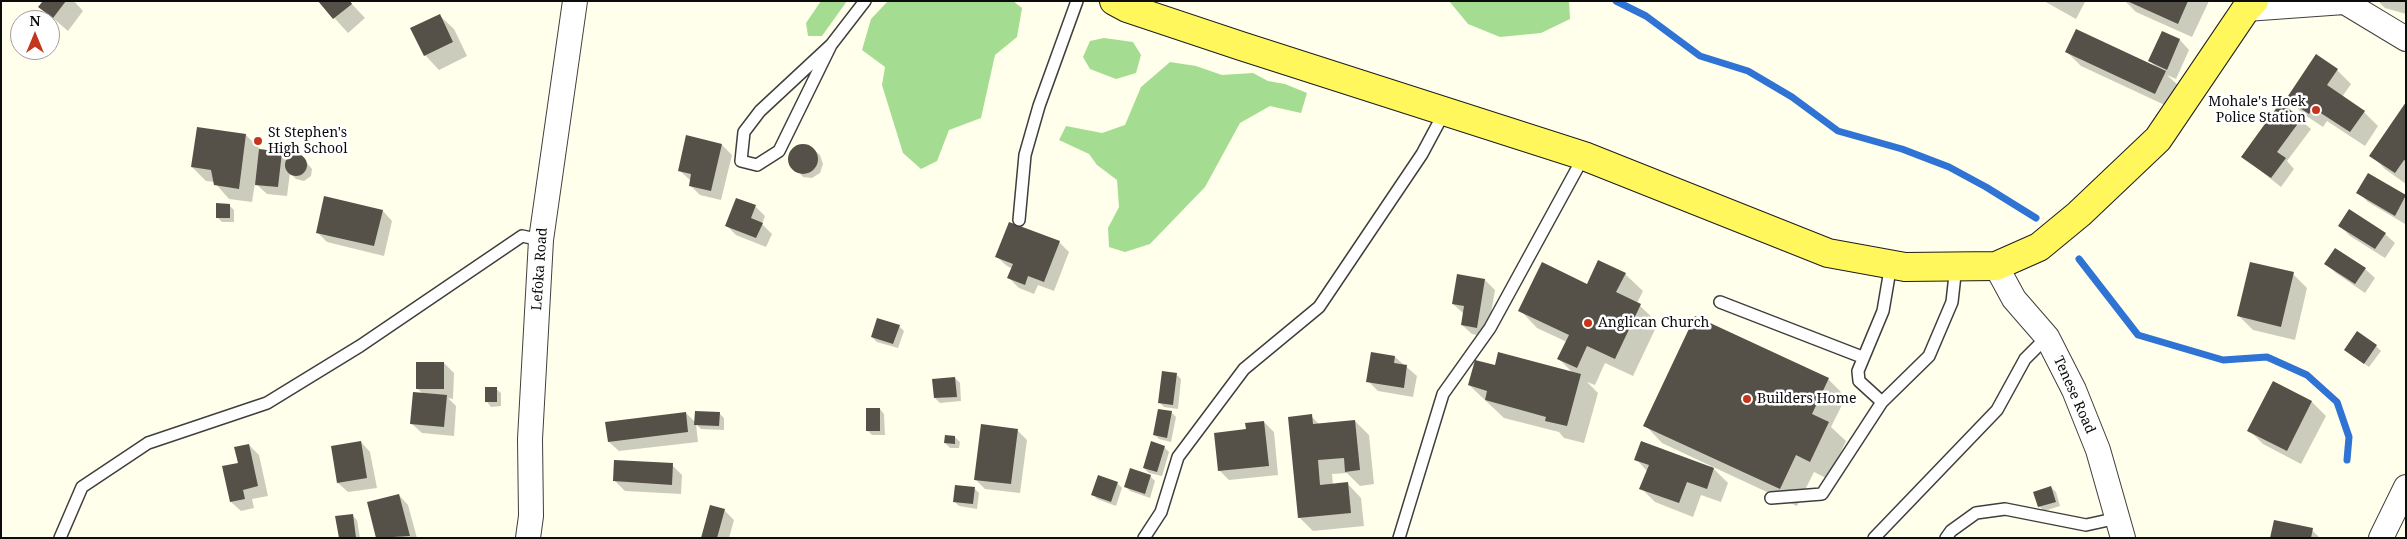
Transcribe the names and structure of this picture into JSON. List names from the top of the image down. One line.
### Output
{"streets":{"street":["Lefoka Road","Tenese Road"]},"places":["Mohale's Hoek Police Station","St Stephen's High School","Anglican Church","Builders Home"],"north":"top"}
